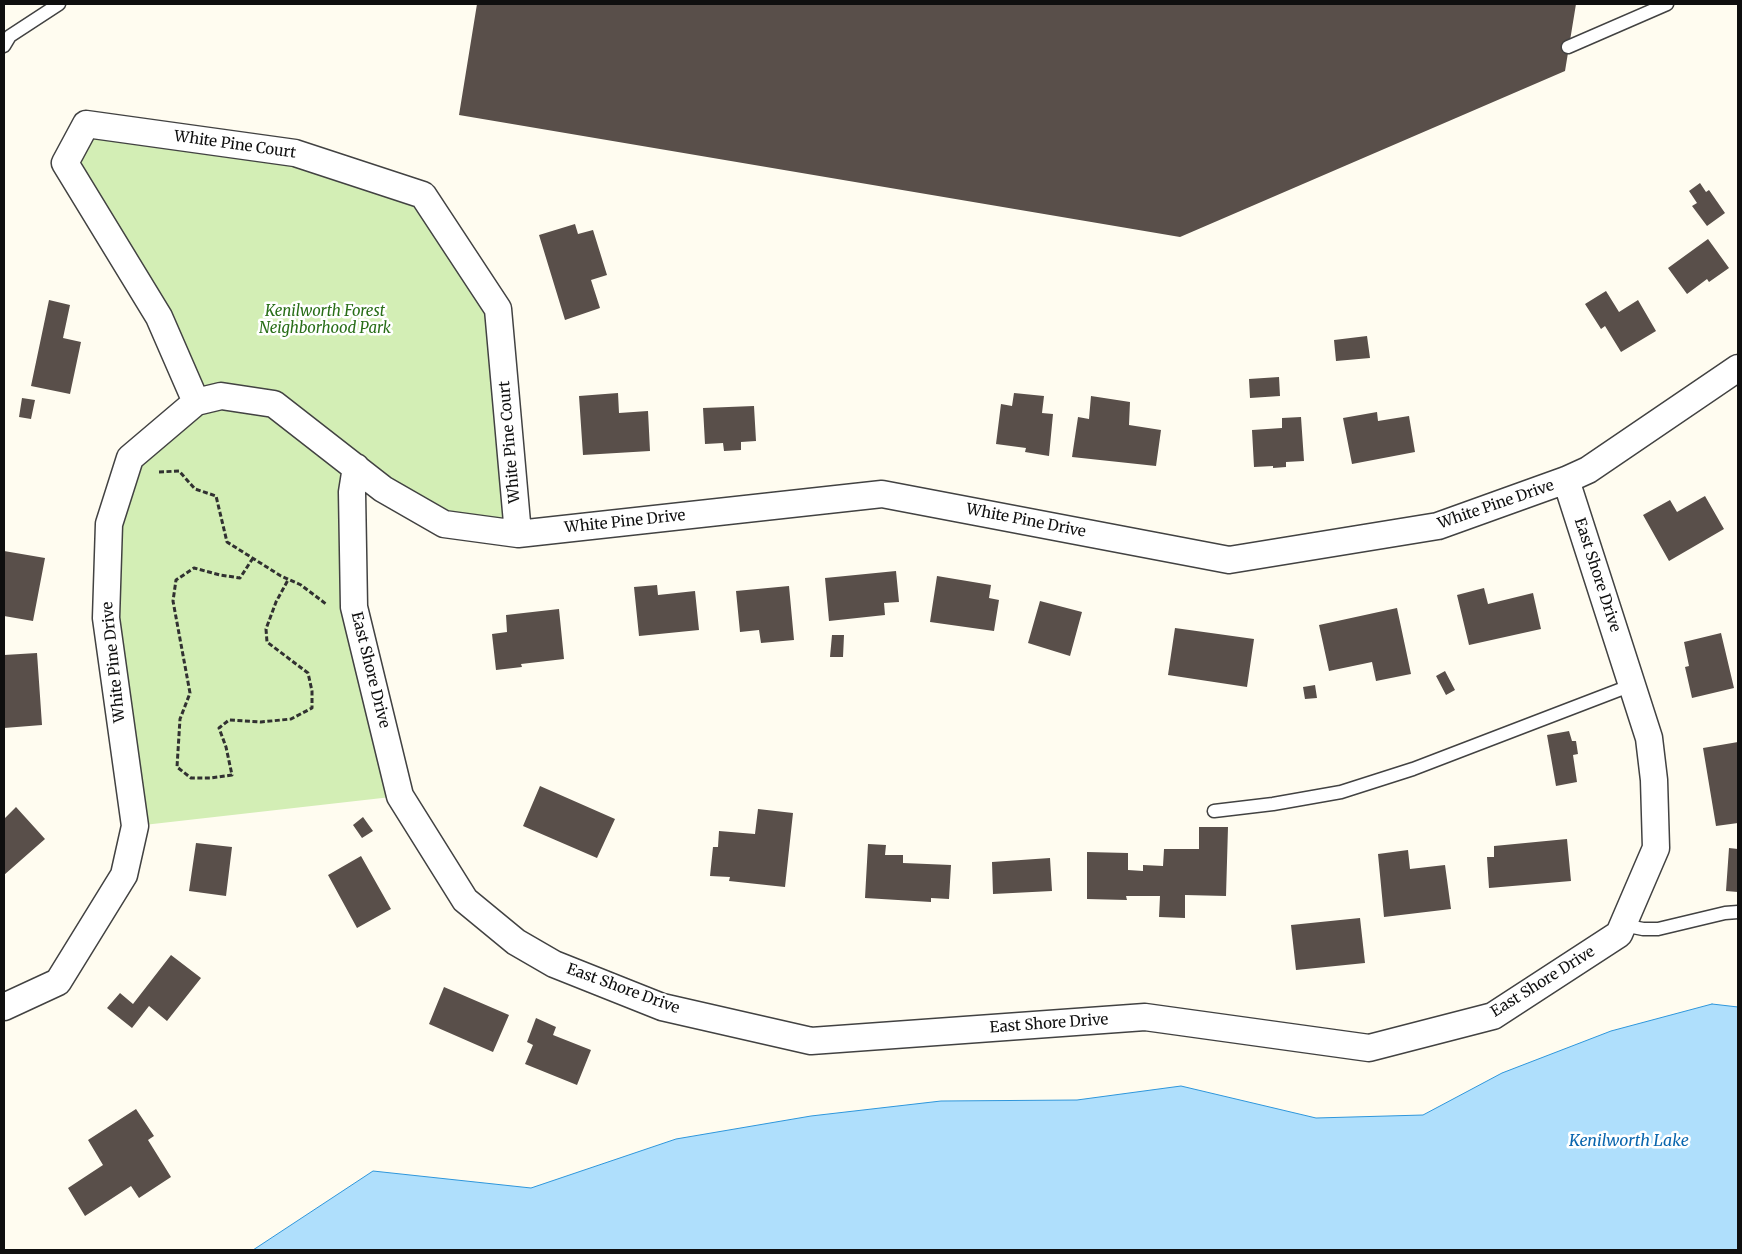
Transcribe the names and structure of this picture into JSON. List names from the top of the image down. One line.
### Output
{"streets":{"street":["White Pine Court","White Pine Drive","East Shore Drive"]},"crossings":[["White Pine Court","White Pine Drive"],["White Pine Drive","East Shore Drive"]],"water":["Kenilworth Lake"],"parks":["Kenilworth Forest Neighborhood Park"]}
